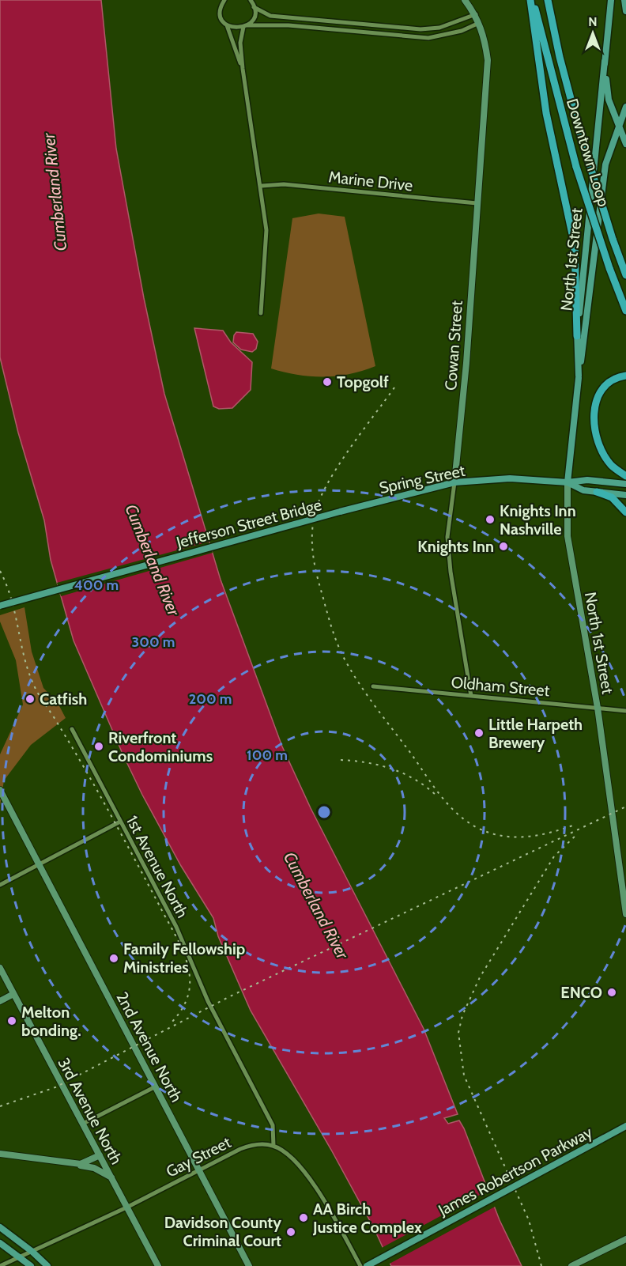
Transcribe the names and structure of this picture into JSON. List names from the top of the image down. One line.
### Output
{"streets":{"highway":["Downtown Loop"],"main road":["North 1st Street","Spring Street","Jefferson Street Bridge","James Robertson Parkway"],"street":["Marine Drive","Cowan Street","Oldham Street","1st Avenue North","2nd Avenue North","3rd Avenue North","Gay Street"]},"crossings":[["Marine Drive","Cowan Street"],["North 1st Street","Spring Street"],["North 1st Street","Oldham Street"],["Cowan Street","Spring Street"],["Cowan Street","Oldham Street"],["Spring Street","Jefferson Street Bridge"],["1st Avenue North","Gay Street"],["2nd Avenue North","Gay Street"],["3rd Avenue North","Gay Street"]],"water":["Cumberland River"],"places":["Topgolf","Knights Inn Nashville","Knights Inn","Catfish","Little Harpeth Brewery","Riverfront Condominiums","Family Fellowship Ministries","ENCO","Melton bonding.","AA Birch Justice Complex","Davidson County Criminal Court"],"north":"top","rings":["400 m","300 m","200 m","100 m"]}
